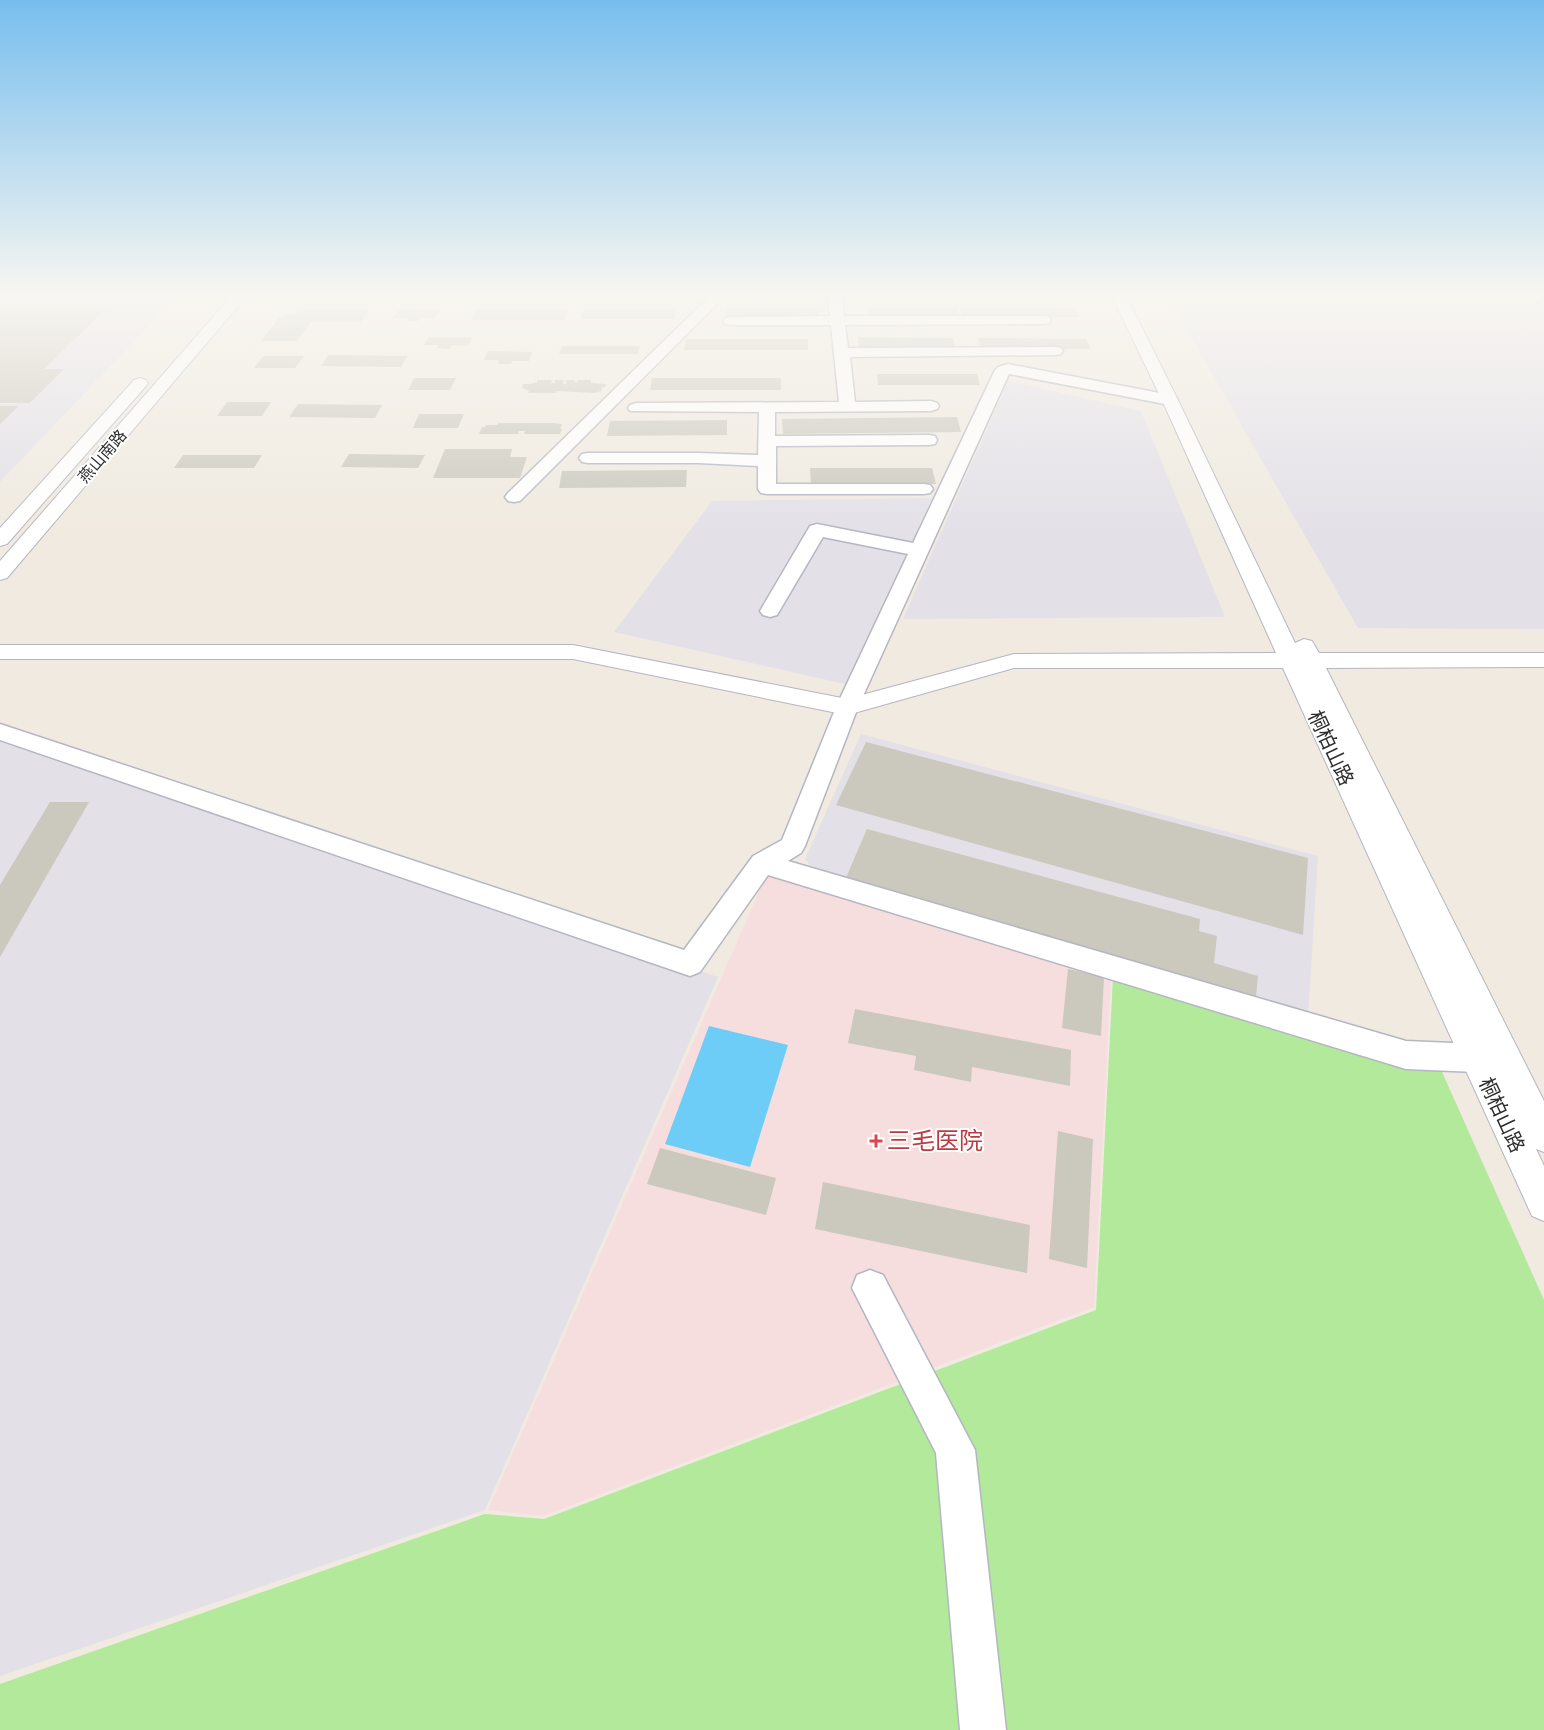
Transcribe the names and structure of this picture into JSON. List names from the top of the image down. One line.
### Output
{"streets":{"street":["燕山南路","桐柏山路"]},"places":{"health":["三毛医院"]}}
